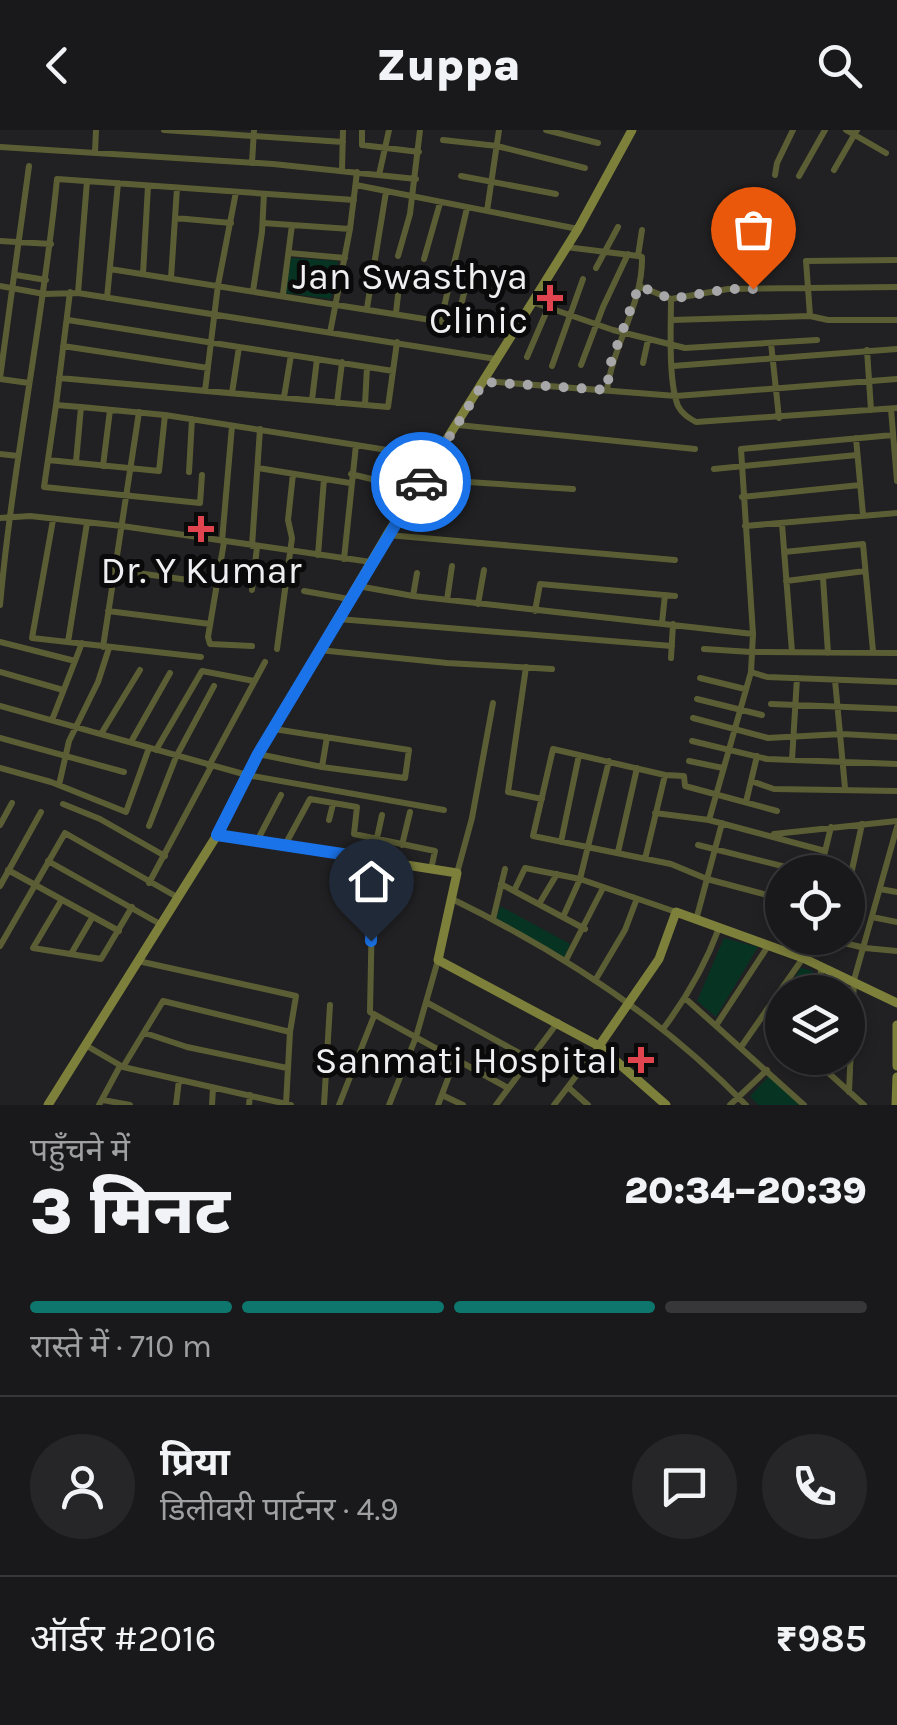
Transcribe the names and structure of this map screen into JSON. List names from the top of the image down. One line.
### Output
{"places":{"health":["Jan Swasthya Clinic","Dr. Y Kumar","Sanmati Hospital"]},"page":{"header":"Zuppa","heading":["3 मिनट","पहुँचने में","20:34–20:39"],"panel":["प्रिया","डिलीवरी पार्टनर · 4.9","ऑर्डर #2016","₹985"],"bar":"रास्ते में · 710 m"}}
